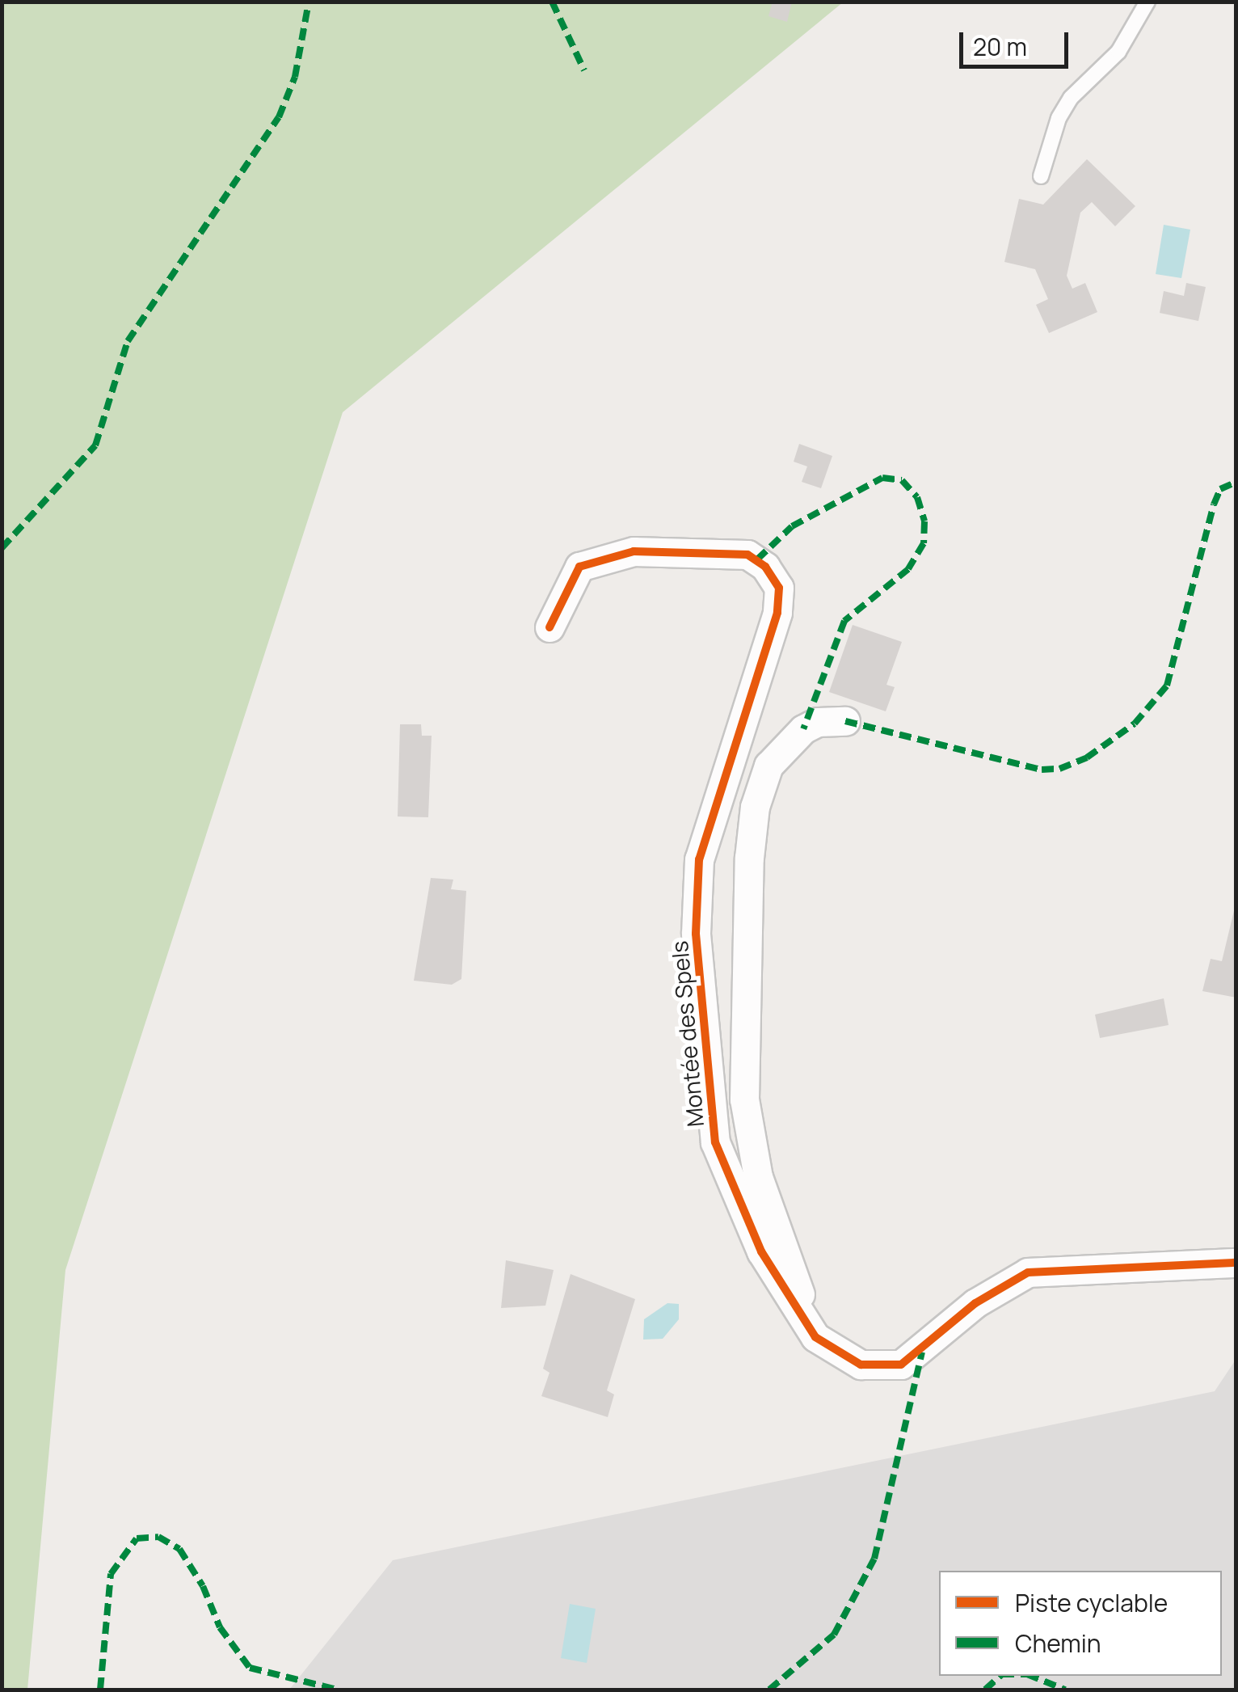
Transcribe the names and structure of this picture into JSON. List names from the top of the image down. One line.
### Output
{"streets":{"street":["Montée des Spels"]},"legend":["Piste cyclable","Chemin"],"scale_bar":"20 m"}
